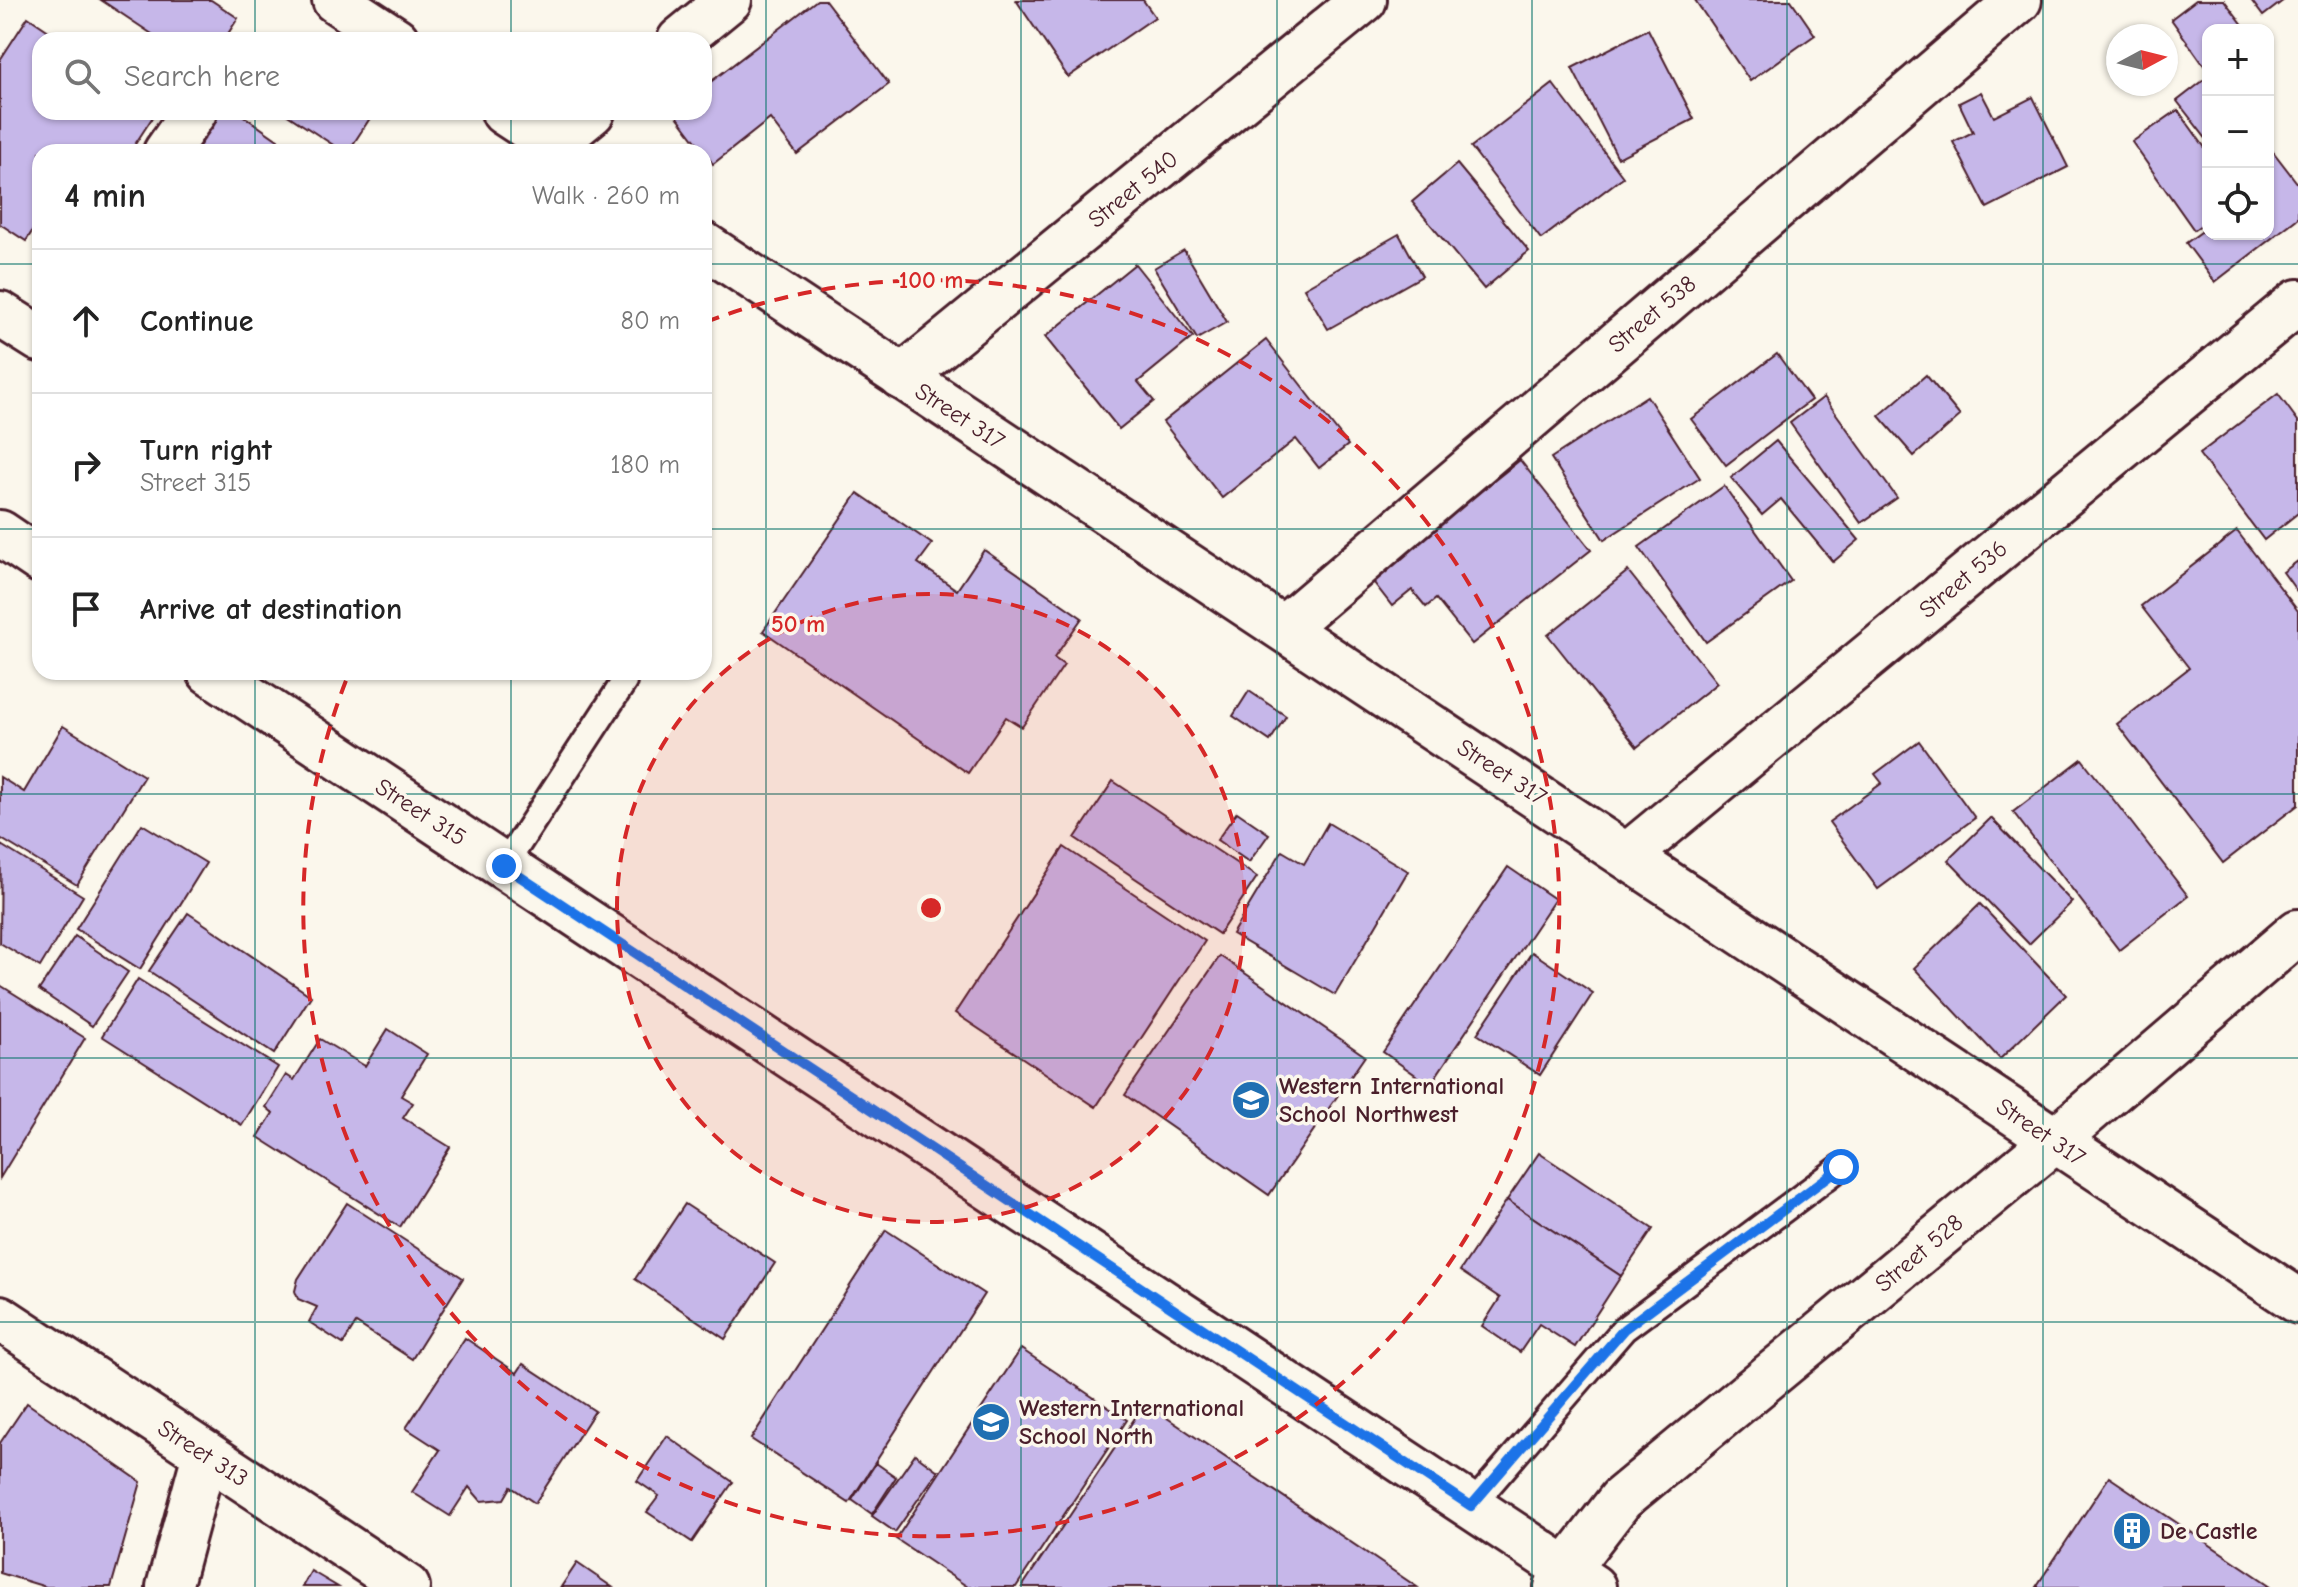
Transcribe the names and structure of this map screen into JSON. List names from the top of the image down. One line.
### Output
{"streets":{"street":["Street 540","Street 538","Street 317","Street 536","Street 315","Street 528","Street 313"]},"crossings":[["Street 540","Street 317"],["Street 538","Street 317"],["Street 317","Street 536"],["Street 317","Street 528"],["Street 315","Street 528"]],"places":{"school or university":["Western International School Northwest","Western International School North"],"building":["De Castle"]},"north":"right","page":{"map_buttons":["+","−"],"search":"Search here","heading":["4 min","Walk · 260 m"],"list":[["Continue","80 m"],["Turn right","Street 315","180 m"],"Arrive at destination"]},"rings":["100 m","50 m"]}
